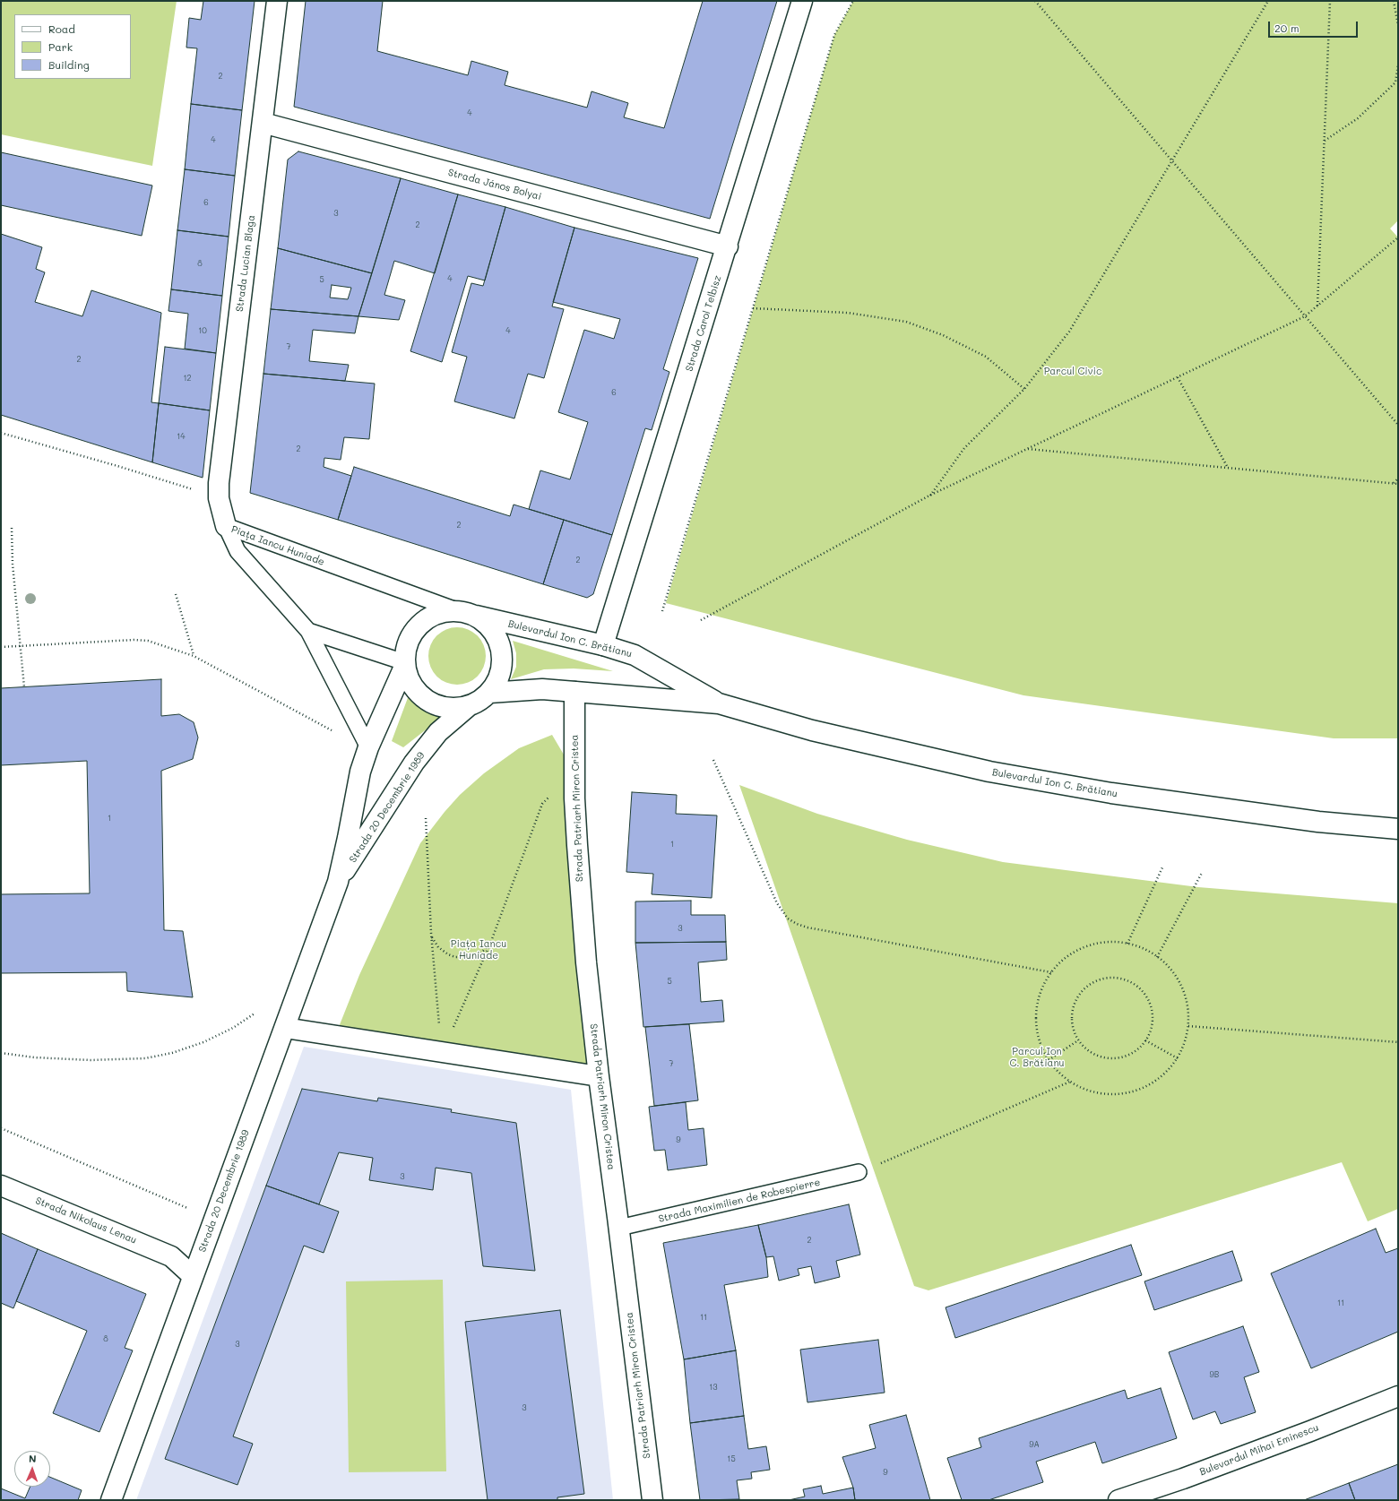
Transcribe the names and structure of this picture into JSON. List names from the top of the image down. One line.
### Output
{"streets":{"street":["Strada János Bolyai","Strada Lucian Blaga","Strada Carol Telbisz","Piața Iancu Huniade","Bulevardul Ion C. Brătianu","Strada 20 Decembrie 1989","Strada Patriarh Miron Cristea","Strada Nikolaus Lenau","Bulevardul Mihai Eminescu"],"lane":["Strada Maximilien de Robespierre"]},"crossings":[["Strada János Bolyai","Strada Lucian Blaga"],["Strada János Bolyai","Strada Carol Telbisz"],["Strada Lucian Blaga","Piața Iancu Huniade"],["Strada Carol Telbisz","Bulevardul Ion C. Brătianu"],["Piața Iancu Huniade","Bulevardul Ion C. Brătianu"],["Piața Iancu Huniade","Strada 20 Decembrie 1989"],["Bulevardul Ion C. Brătianu","Strada 20 Decembrie 1989"],["Bulevardul Ion C. Brătianu","Strada Patriarh Miron Cristea"],["Strada 20 Decembrie 1989","Strada Nikolaus Lenau"],["Strada Patriarh Miron Cristea","Strada Maximilien de Robespierre"]],"parks":["Parcul Civic","Piața Iancu Huniade","Parcul Ion C. Brătianu"],"house_numbers":["2","4","4","6","3","2","8","4","5","10","4","7","2","12","6","14","2","2","2","1","1","3","5","7","9","3","2","11","11","8","3","9B","13","3","9A","15","9"],"legend":["Road","Park","Building"],"scale_bar":"20 m","north":"top"}
